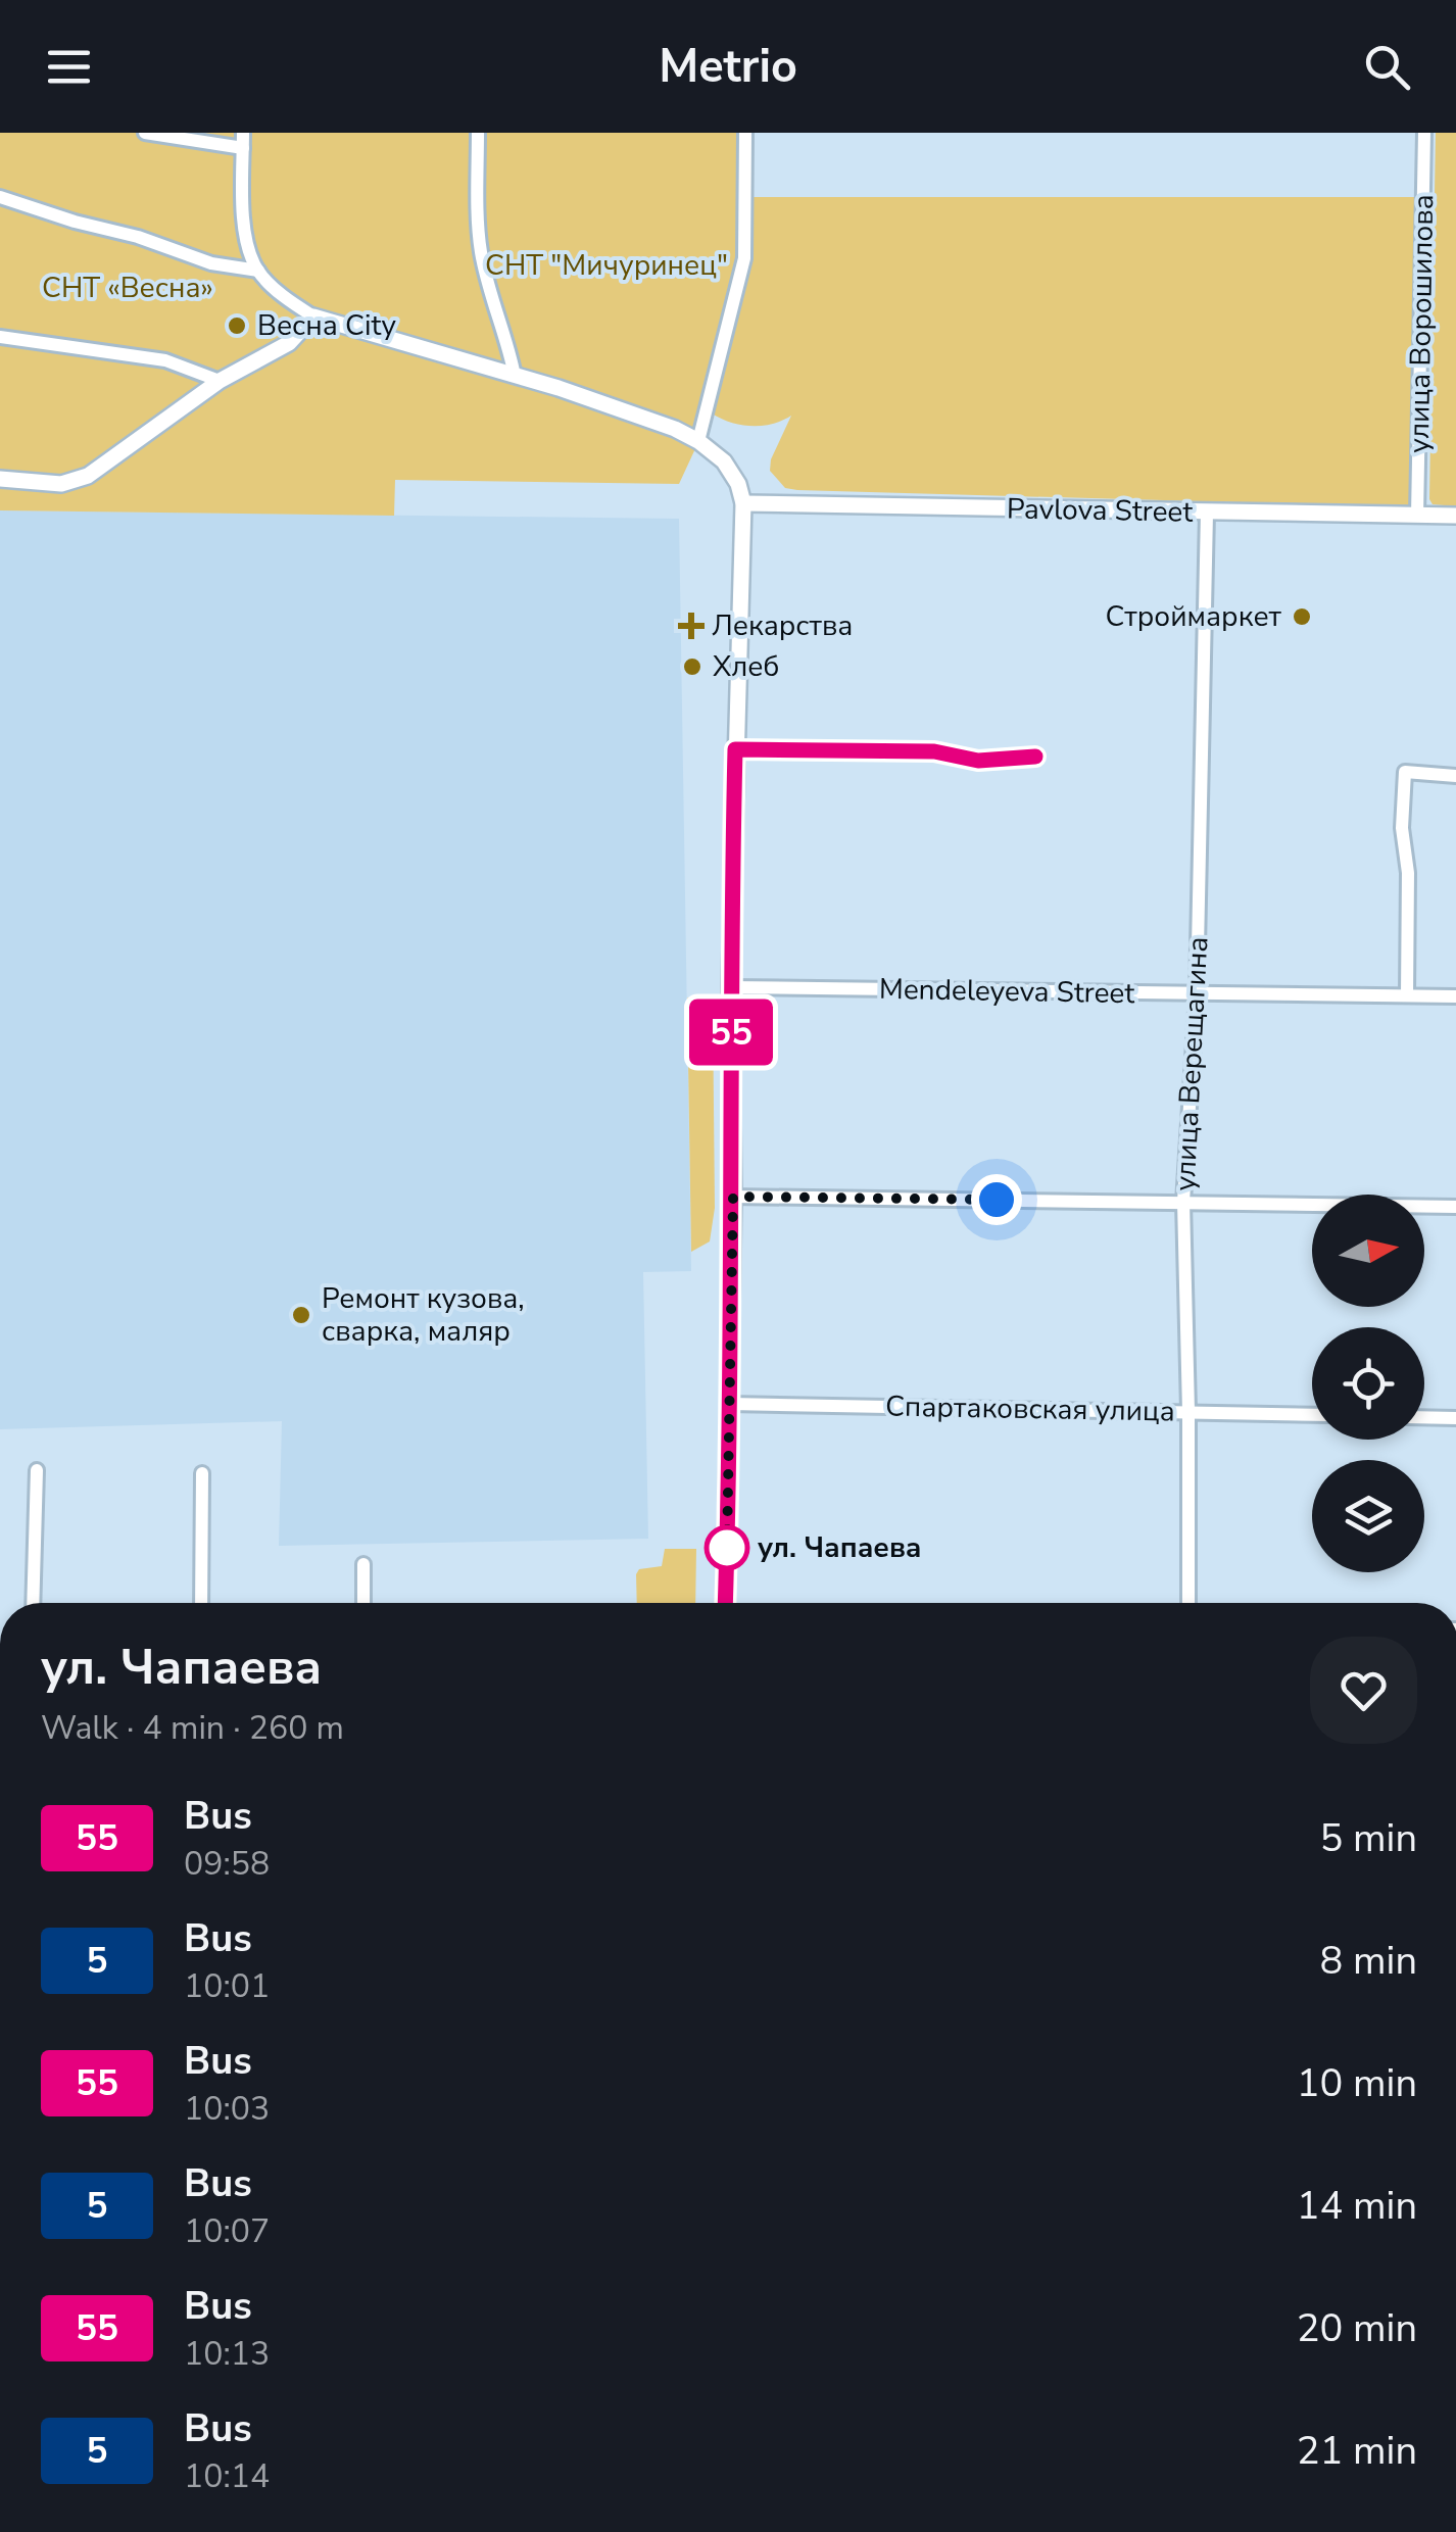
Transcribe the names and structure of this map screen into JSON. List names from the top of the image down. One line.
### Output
{"streets":{"street":["улица Ворошилова","Pavlova Street","Mendeleyeva Street","улица Верещагина","Спартаковская улица"]},"crossings":[["улица Ворошилова","Pavlova Street"],["Pavlova Street","улица Верещагина"],["Mendeleyeva Street","улица Верещагина"],["улица Верещагина","Спартаковская улица"]],"parks":["СНТ \"Мичуринец\"","СНТ «Весна»"],"places":{"other":["Весна City","Строймаркет","Хлеб","Ремонт кузова, сварка, маляр","ул. Чапаева"],"health":["Лекарства"]},"lines":["bus line 55"],"north":"right","page":{"header":"Metrio","on_map":"55","heading":["ул. Чапаева","Walk · 4 min · 260 m"],"list":[{"mark":"55","name":"Bus","note":"09:58","value":"5 min"},{"mark":"5","name":"Bus","note":"10:01","value":"8 min"},{"mark":"55","name":"Bus","note":"10:03","value":"10 min"},{"mark":"5","name":"Bus","note":"10:07","value":"14 min"},{"mark":"55","name":"Bus","note":"10:13","value":"20 min"},{"mark":"5","name":"Bus","note":"10:14","value":"21 min"}]}}
